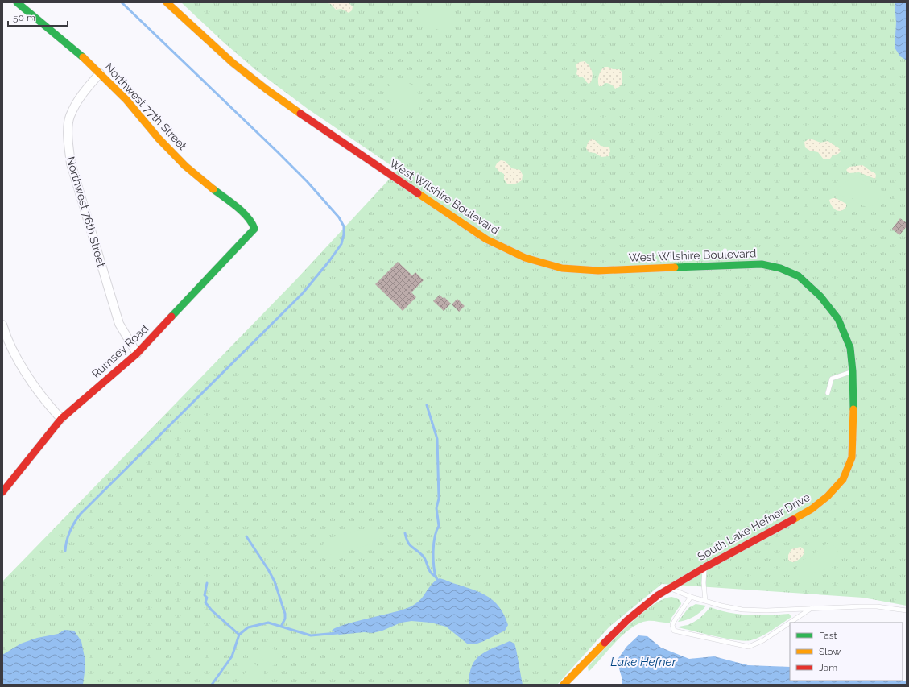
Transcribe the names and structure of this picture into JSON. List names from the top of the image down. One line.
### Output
{"streets":{"street":["Northwest 77th Street","West Wilshire Boulevard","Northwest 76th Street","Rumsey Road","South Lake Hefner Drive"]},"crossings":[["Northwest 77th Street","Northwest 76th Street"],["Northwest 77th Street","Rumsey Road"],["West Wilshire Boulevard","South Lake Hefner Drive"],["Northwest 76th Street","Rumsey Road"]],"water":["Lake Hefner"],"legend":["Fast","Slow","Jam"],"scale_bar":"50 m"}
